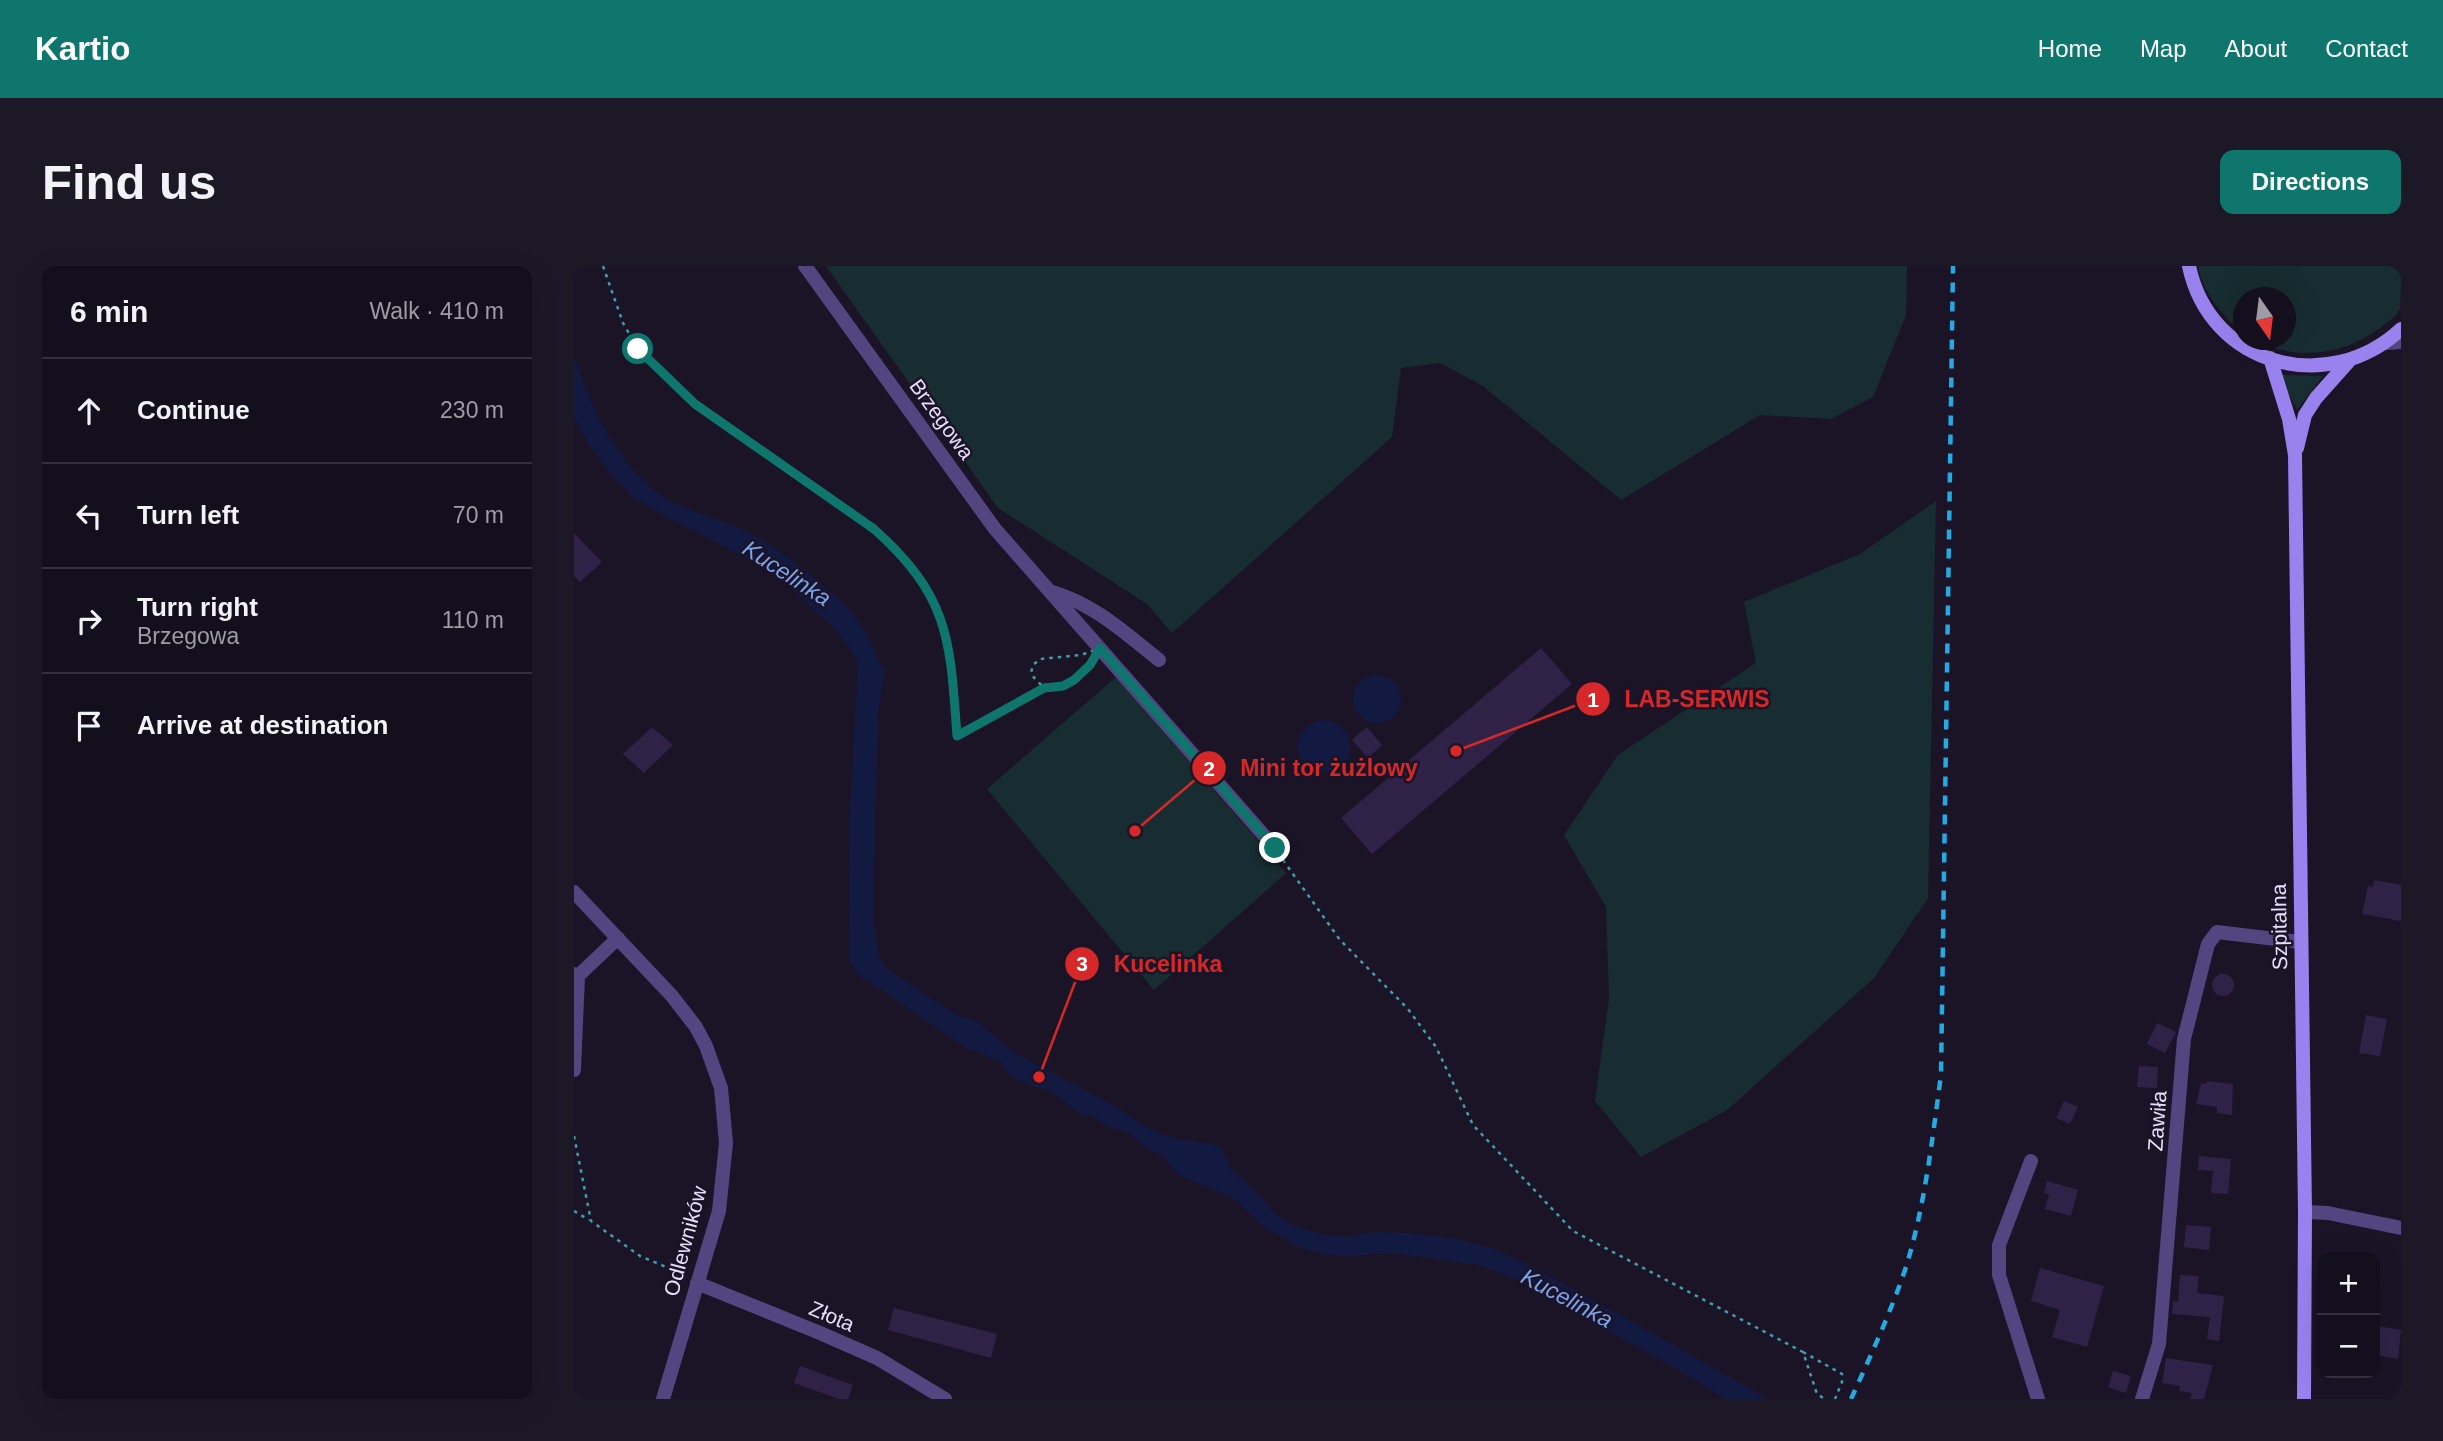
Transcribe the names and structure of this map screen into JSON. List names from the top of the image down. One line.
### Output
{"streets":{"street":["Brzegowa","Szpitalna","Zawiła","Odlewników","Złota"]},"crossings":[["Szpitalna","Zawiła"],["Odlewników","Złota"]],"water":["Kucelinka"],"places":["LAB-SERWIS","Mini tor żużlowy","Kucelinka"],"north":"bottom","page":{"header":"Kartio","nav":["Home","Map","About","Contact"],"buttons":"Directions","title":"Find us","heading":["6 min","Walk · 410 m"],"list":[["Continue","230 m"],["Turn left","70 m"],["Turn right","Brzegowa","110 m"],"Arrive at destination"],"map_buttons":["+","−"]}}
